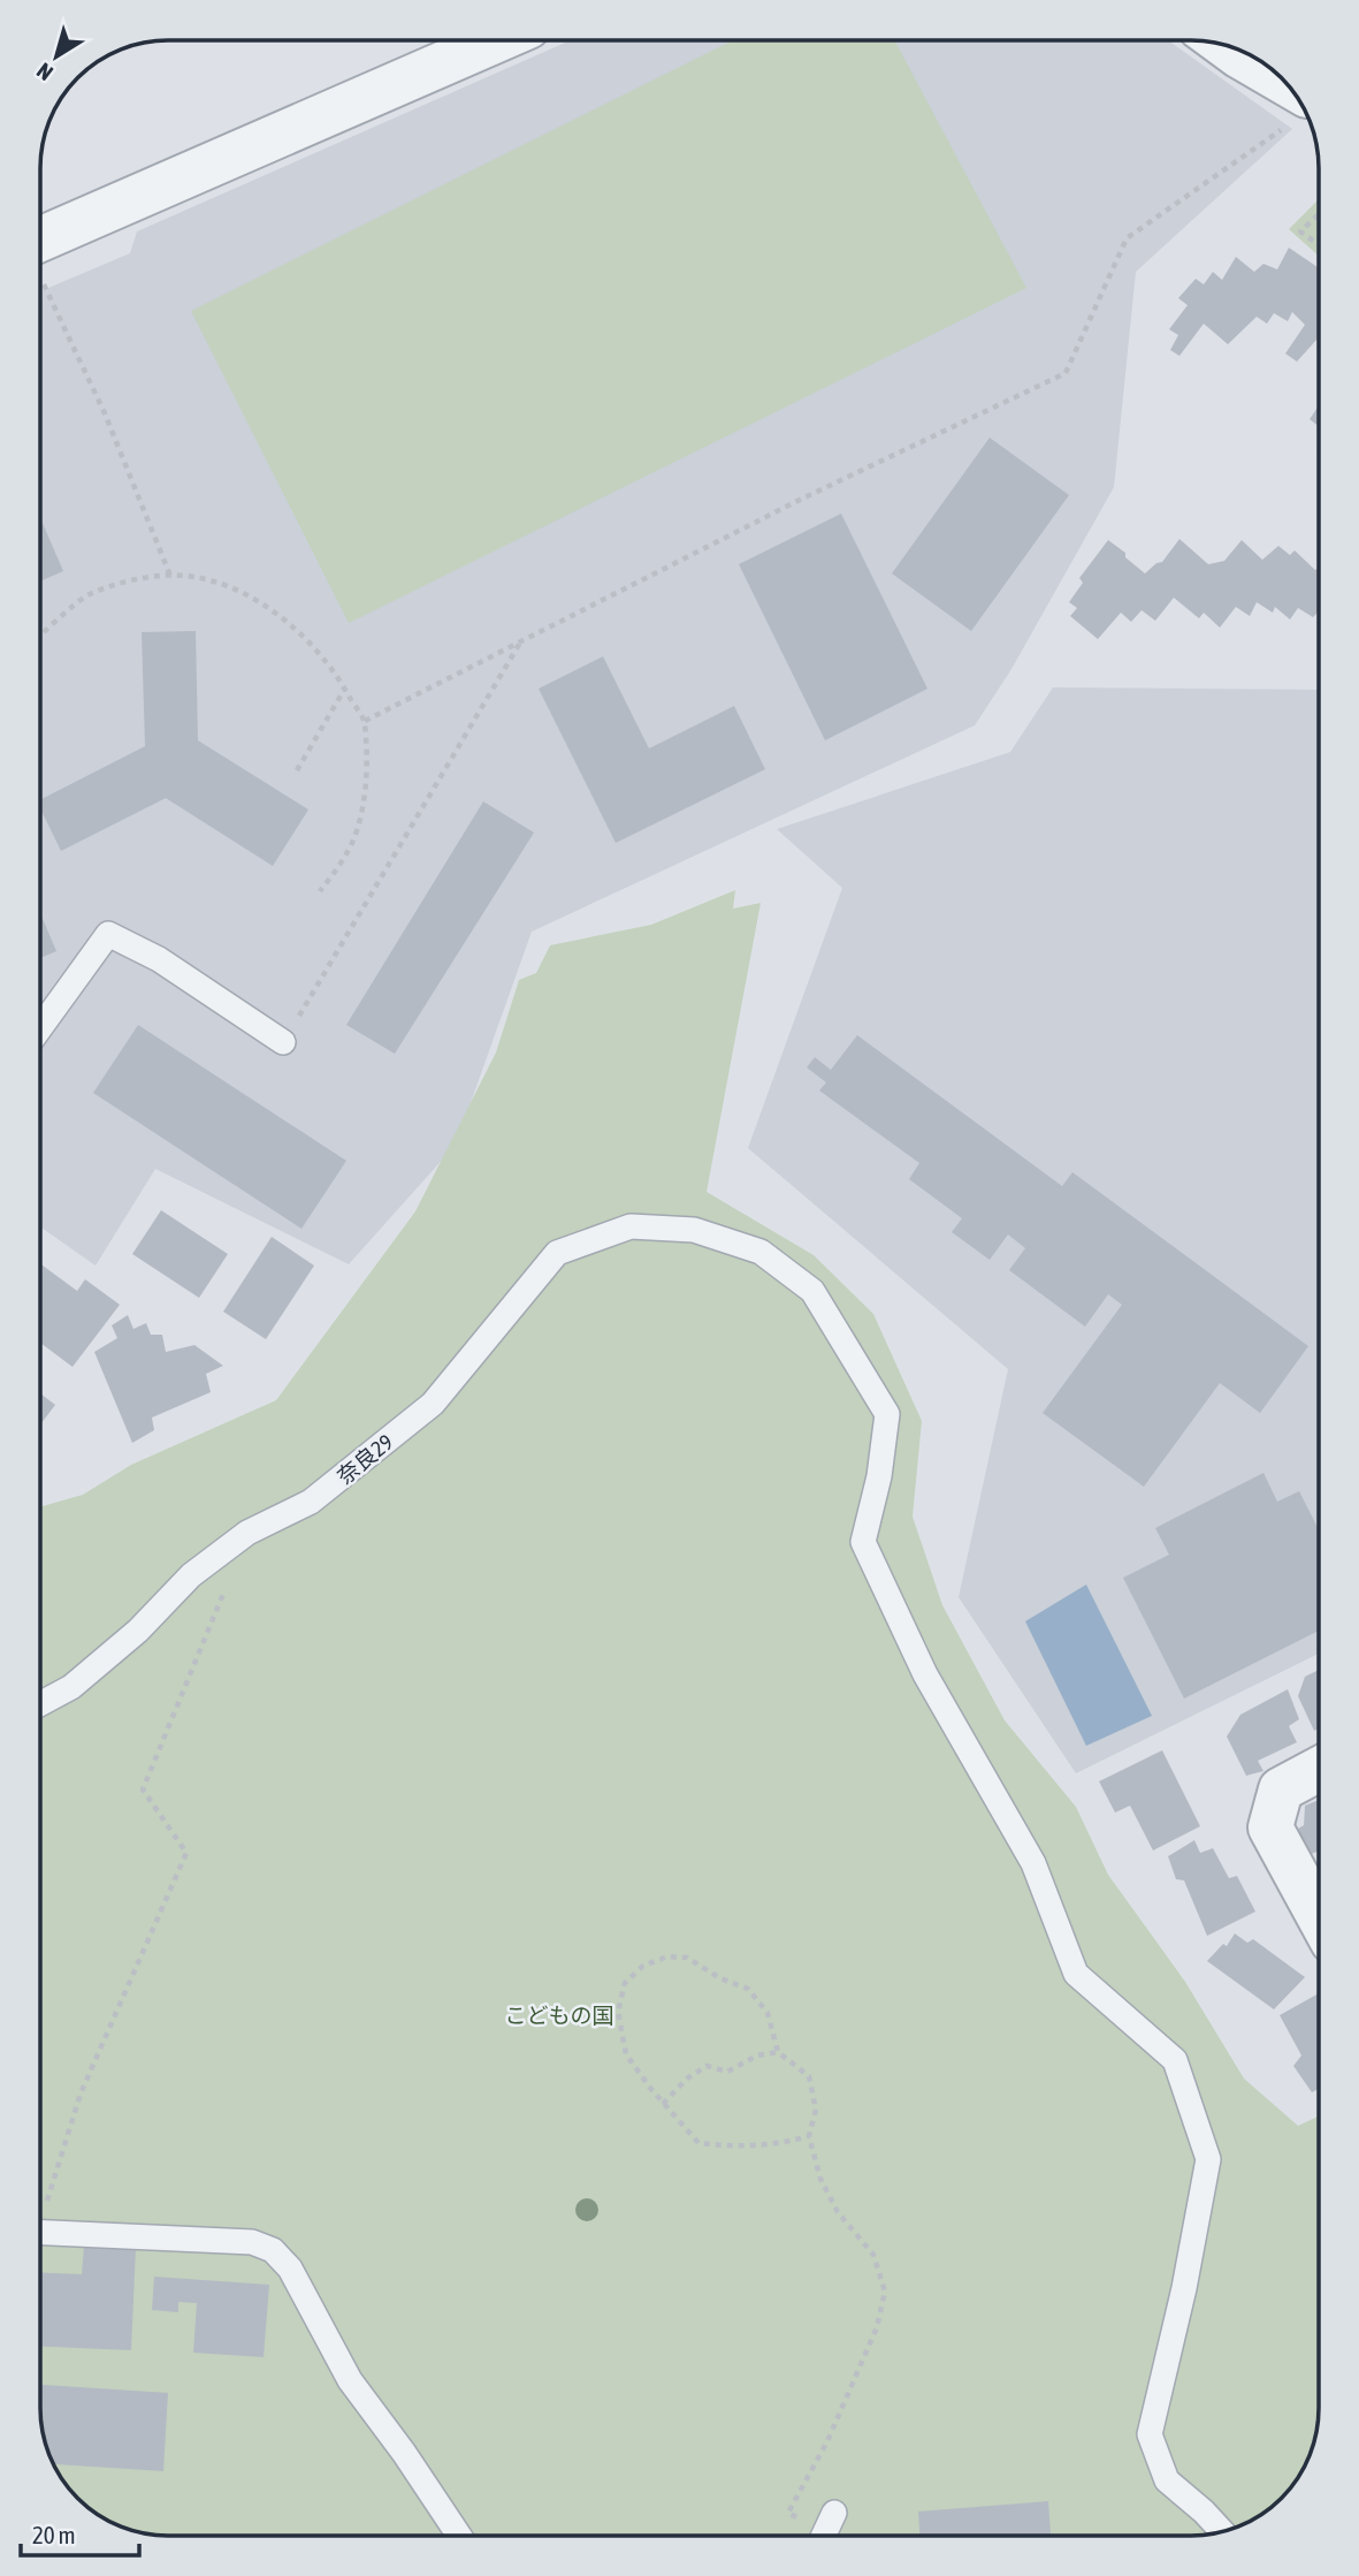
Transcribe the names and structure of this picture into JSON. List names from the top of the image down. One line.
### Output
{"streets":{"lane":["奈良29"]},"parks":["こどもの国"],"scale_bar":"20 m","north":"bottom left"}
